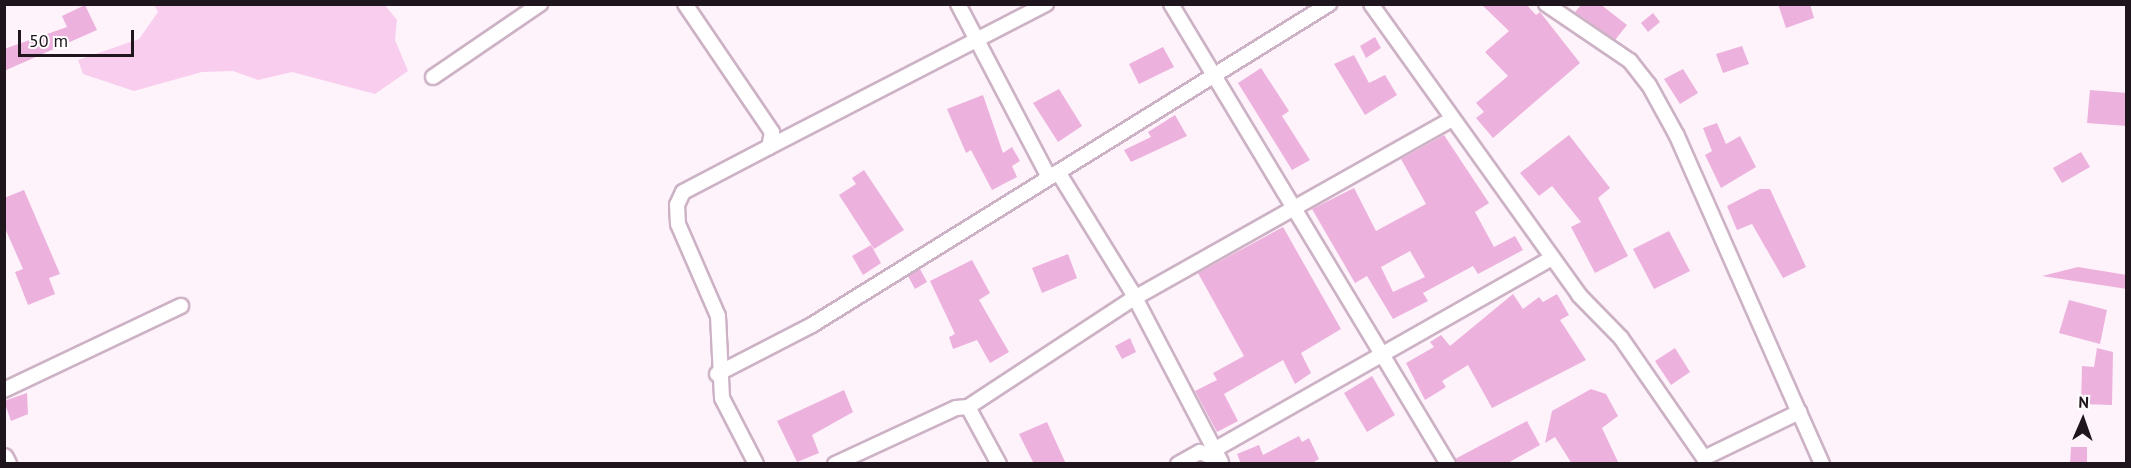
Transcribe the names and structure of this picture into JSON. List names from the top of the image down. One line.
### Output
{"scale_bar":"50 m","north":"top"}
